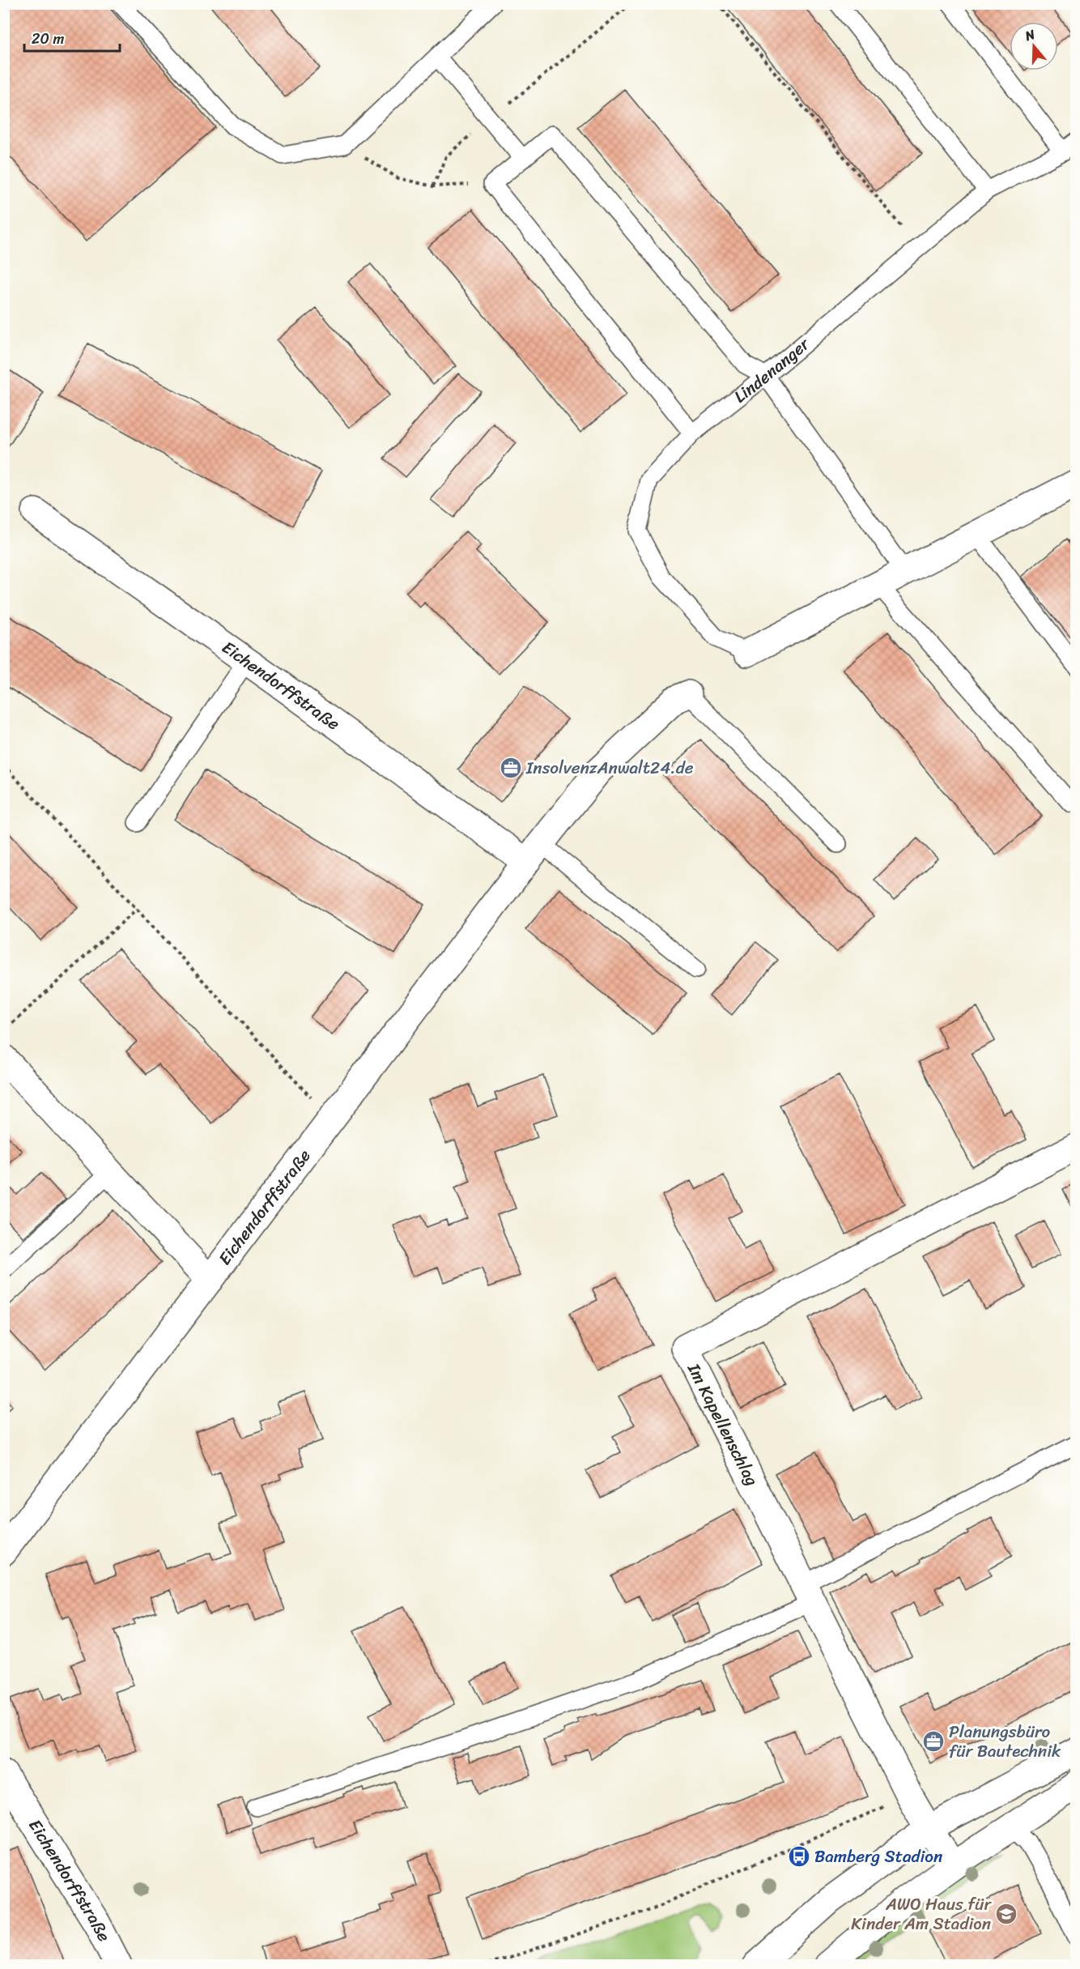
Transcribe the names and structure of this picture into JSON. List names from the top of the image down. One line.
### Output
{"streets":{"street":["Eichendorffstraße","Im Kapellenschlag"],"lane":["Lindenanger"]},"places":{"office":["InsolvenzAnwalt24.de","Planungsbüro für Bautechnik"],"bus stop":["Bamberg Stadion"],"school or university":["AWO Haus für Kinder Am Stadion"]},"scale_bar":"20 m","north":"top"}
